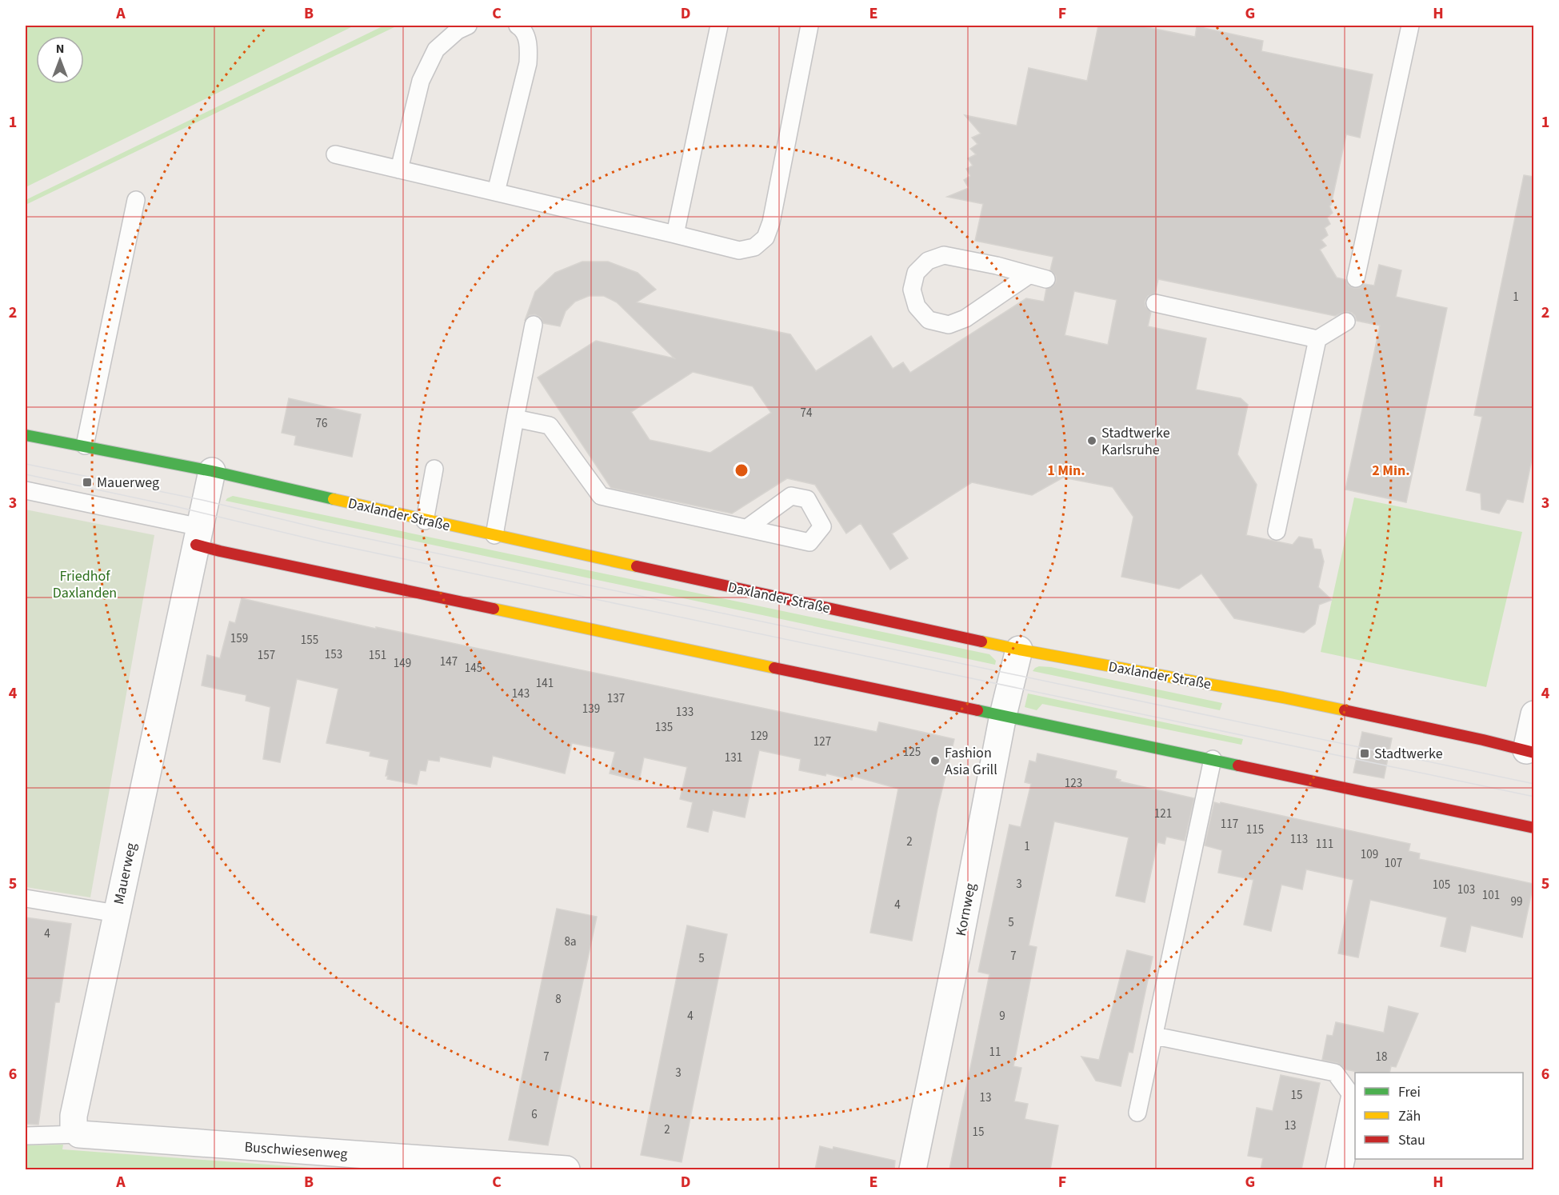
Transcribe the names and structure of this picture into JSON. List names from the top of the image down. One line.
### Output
{"streets":{"street":["Daxlander Straße","Mauerweg","Kornweg","Buschwiesenweg"]},"crossings":[["Daxlander Straße","Mauerweg"],["Daxlander Straße","Kornweg"],["Mauerweg","Buschwiesenweg"]],"parks":["Friedhof Daxlanden"],"places":{"other":["Stadtwerke Karlsruhe","Fashion Asia Grill"],"transit":["Mauerweg","Stadtwerke"]},"house_numbers":["1","74","76","159","155","153","157","151","147","149","145","141","143","137","139","133","135","129","127","125","131","123","121","117","115","113","2","111","1","109","107","3","105","103","101","99","4","5","4","8a","7","5","8","4","9","11","7","18","3","15","13","6","13","2","15"],"legend":["Frei","Zäh","Stau"],"north":"top","grid":{"columns":["A","B","C","D","E","F","G","H"],"rows":["1","2","3","4","5","6"]},"rings":["1 Min.","2 Min."]}
